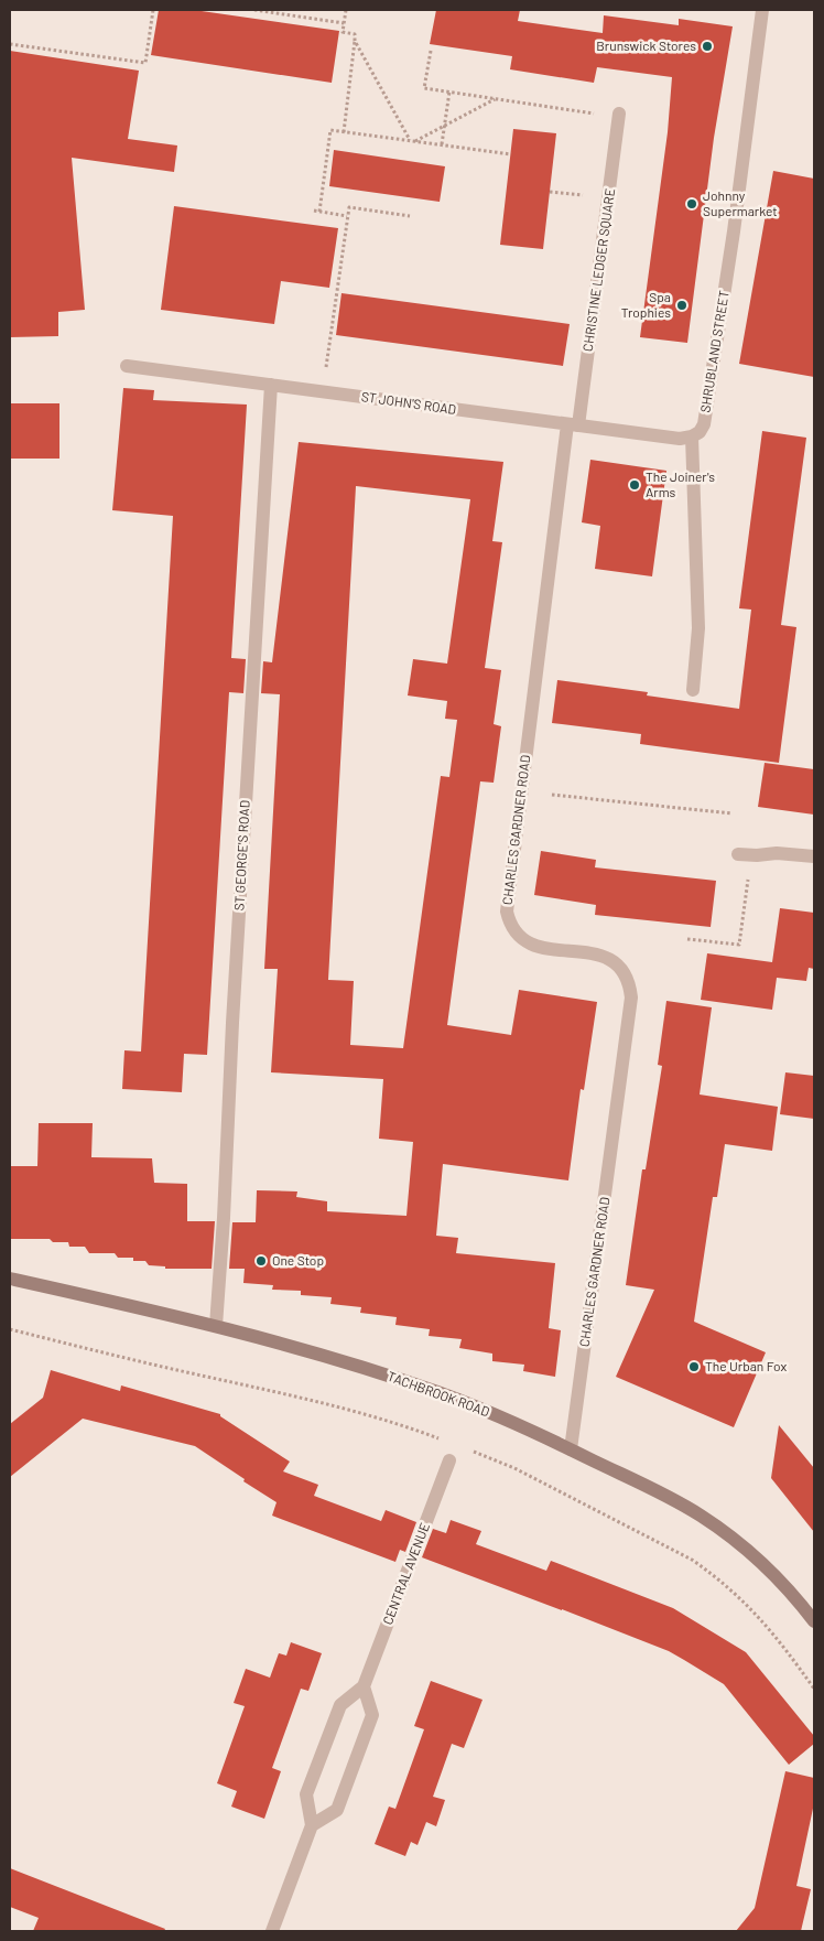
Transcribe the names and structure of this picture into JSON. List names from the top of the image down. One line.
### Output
{"streets":{"main road":["TACHBROOK ROAD"],"street":["CHRISTINE LEDGER SQUARE","SHRUBLAND STREET","ST JOHN'S ROAD","CHARLES GARDNER ROAD","ST GEORGE'S ROAD","CENTRAL AVENUE"]},"crossings":[["CHRISTINE LEDGER SQUARE","ST JOHN'S ROAD"],["CHRISTINE LEDGER SQUARE","CHARLES GARDNER ROAD"],["SHRUBLAND STREET","ST JOHN'S ROAD"],["ST JOHN'S ROAD","CHARLES GARDNER ROAD"],["ST JOHN'S ROAD","ST GEORGE'S ROAD"],["CHARLES GARDNER ROAD","TACHBROOK ROAD"],["ST GEORGE'S ROAD","TACHBROOK ROAD"]],"places":["Brunswick Stores","Johnny Supermarket","Spa Trophies","The Joiner's Arms","One Stop","The Urban Fox"]}
